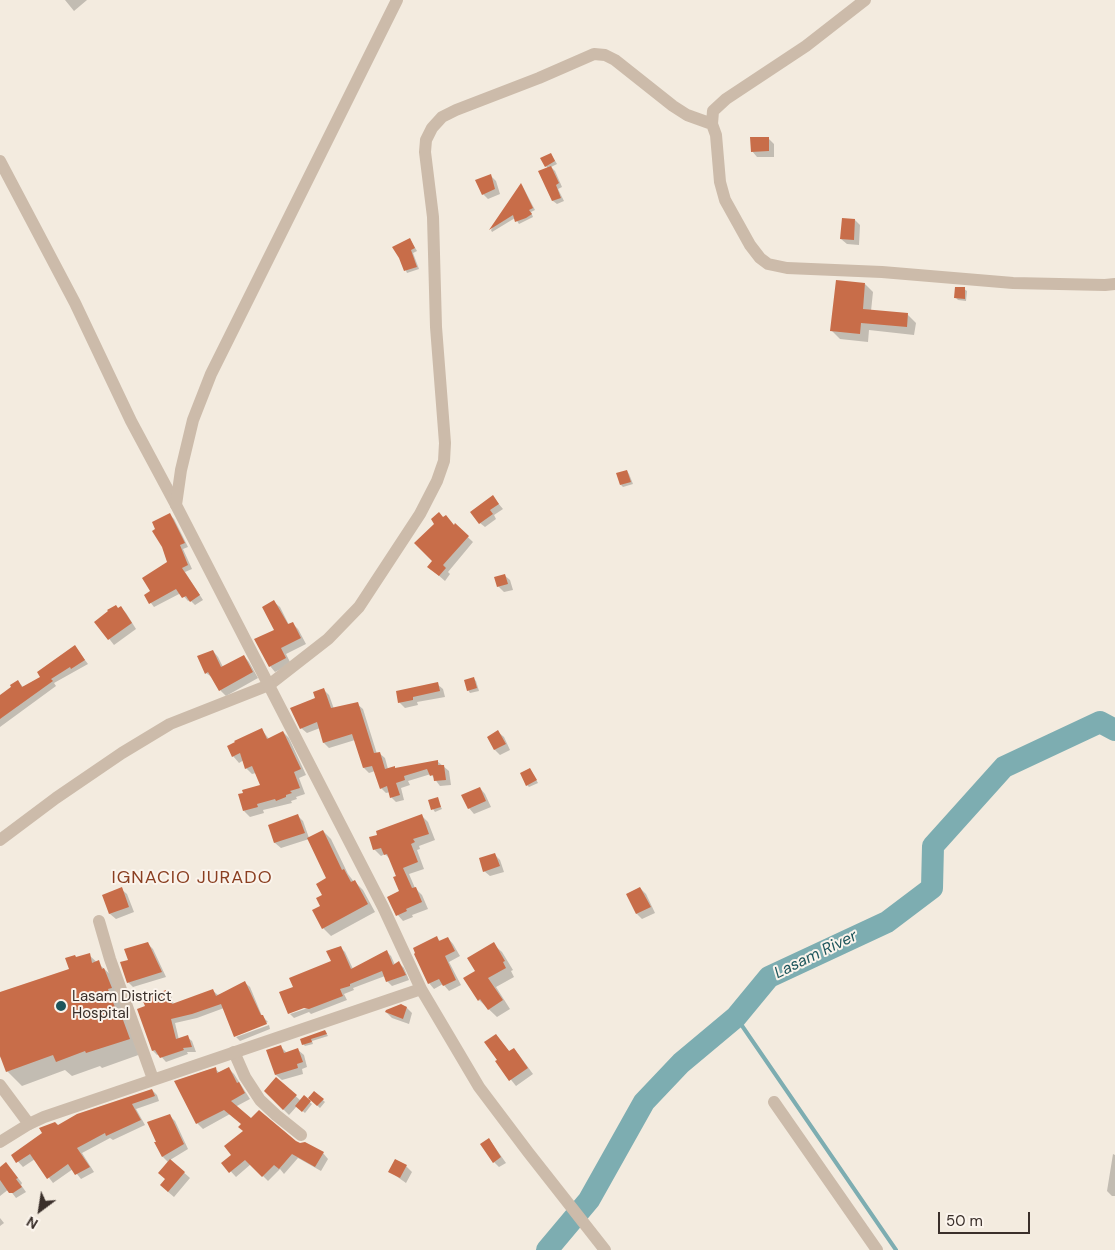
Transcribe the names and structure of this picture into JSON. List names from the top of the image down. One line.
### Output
{"districts":["IGNACIO JURADO"],"water":["Lasam River"],"places":["Lasam District Hospital"],"scale_bar":"50 m","north":"bottom left"}
